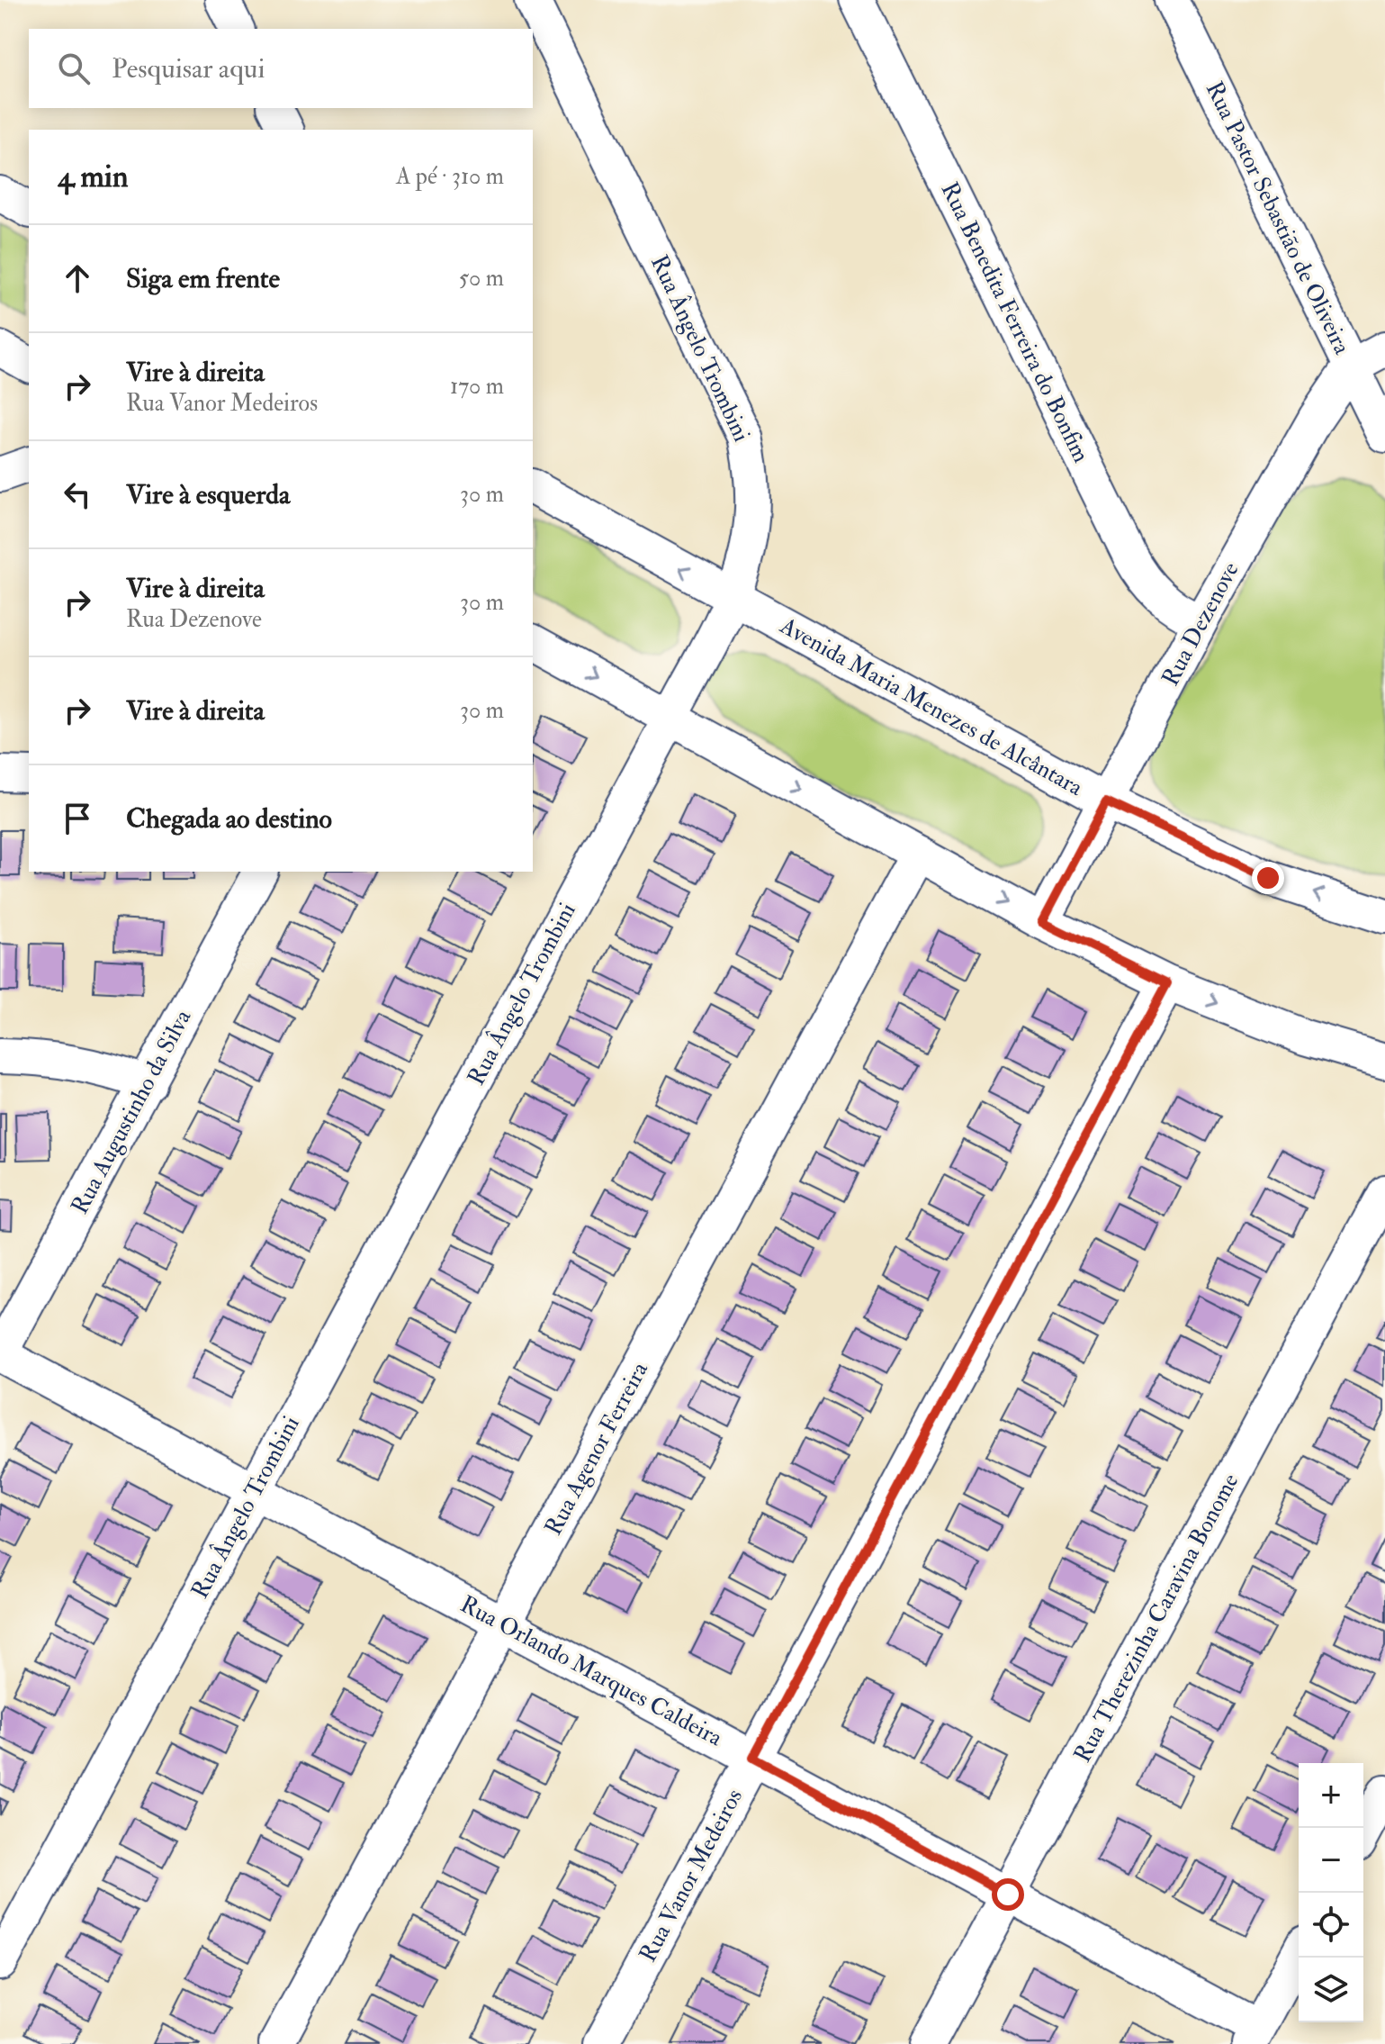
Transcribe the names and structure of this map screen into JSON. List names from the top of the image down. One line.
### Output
{"streets":{"street":["Rua Pastor Sebastião de Oliveira","Rua Benedita Ferreira do Bonfim","Rua Ângelo Trombini","Rua Dezenove","Avenida Maria Menezes de Alcântara","Rua Augustinho da Silva","Rua Agenor Ferreira","Rua Therezinha Caravina Bonome","Rua Orlando Marques Caldeira","Rua Vanor Medeiros"]},"crossings":[["Rua Pastor Sebastião de Oliveira","Rua Dezenove"],["Rua Benedita Ferreira do Bonfim","Rua Dezenove"],["Rua Ângelo Trombini","Avenida Maria Menezes de Alcântara"],["Rua Ângelo Trombini","Rua Orlando Marques Caldeira"],["Rua Dezenove","Avenida Maria Menezes de Alcântara"],["Rua Augustinho da Silva","Rua Orlando Marques Caldeira"],["Rua Agenor Ferreira","Rua Orlando Marques Caldeira"],["Rua Therezinha Caravina Bonome","Rua Orlando Marques Caldeira"],["Rua Orlando Marques Caldeira","Rua Vanor Medeiros"]],"page":{"search":"Pesquisar aqui","heading":["4 min","A pé · 310 m"],"list":[["Siga em frente","50 m"],["Vire à direita","Rua Vanor Medeiros","170 m"],["Vire à esquerda","30 m"],["Vire à direita","Rua Dezenove","30 m"],["Vire à direita","30 m"],"Chegada ao destino"],"map_buttons":["+","−"]}}
